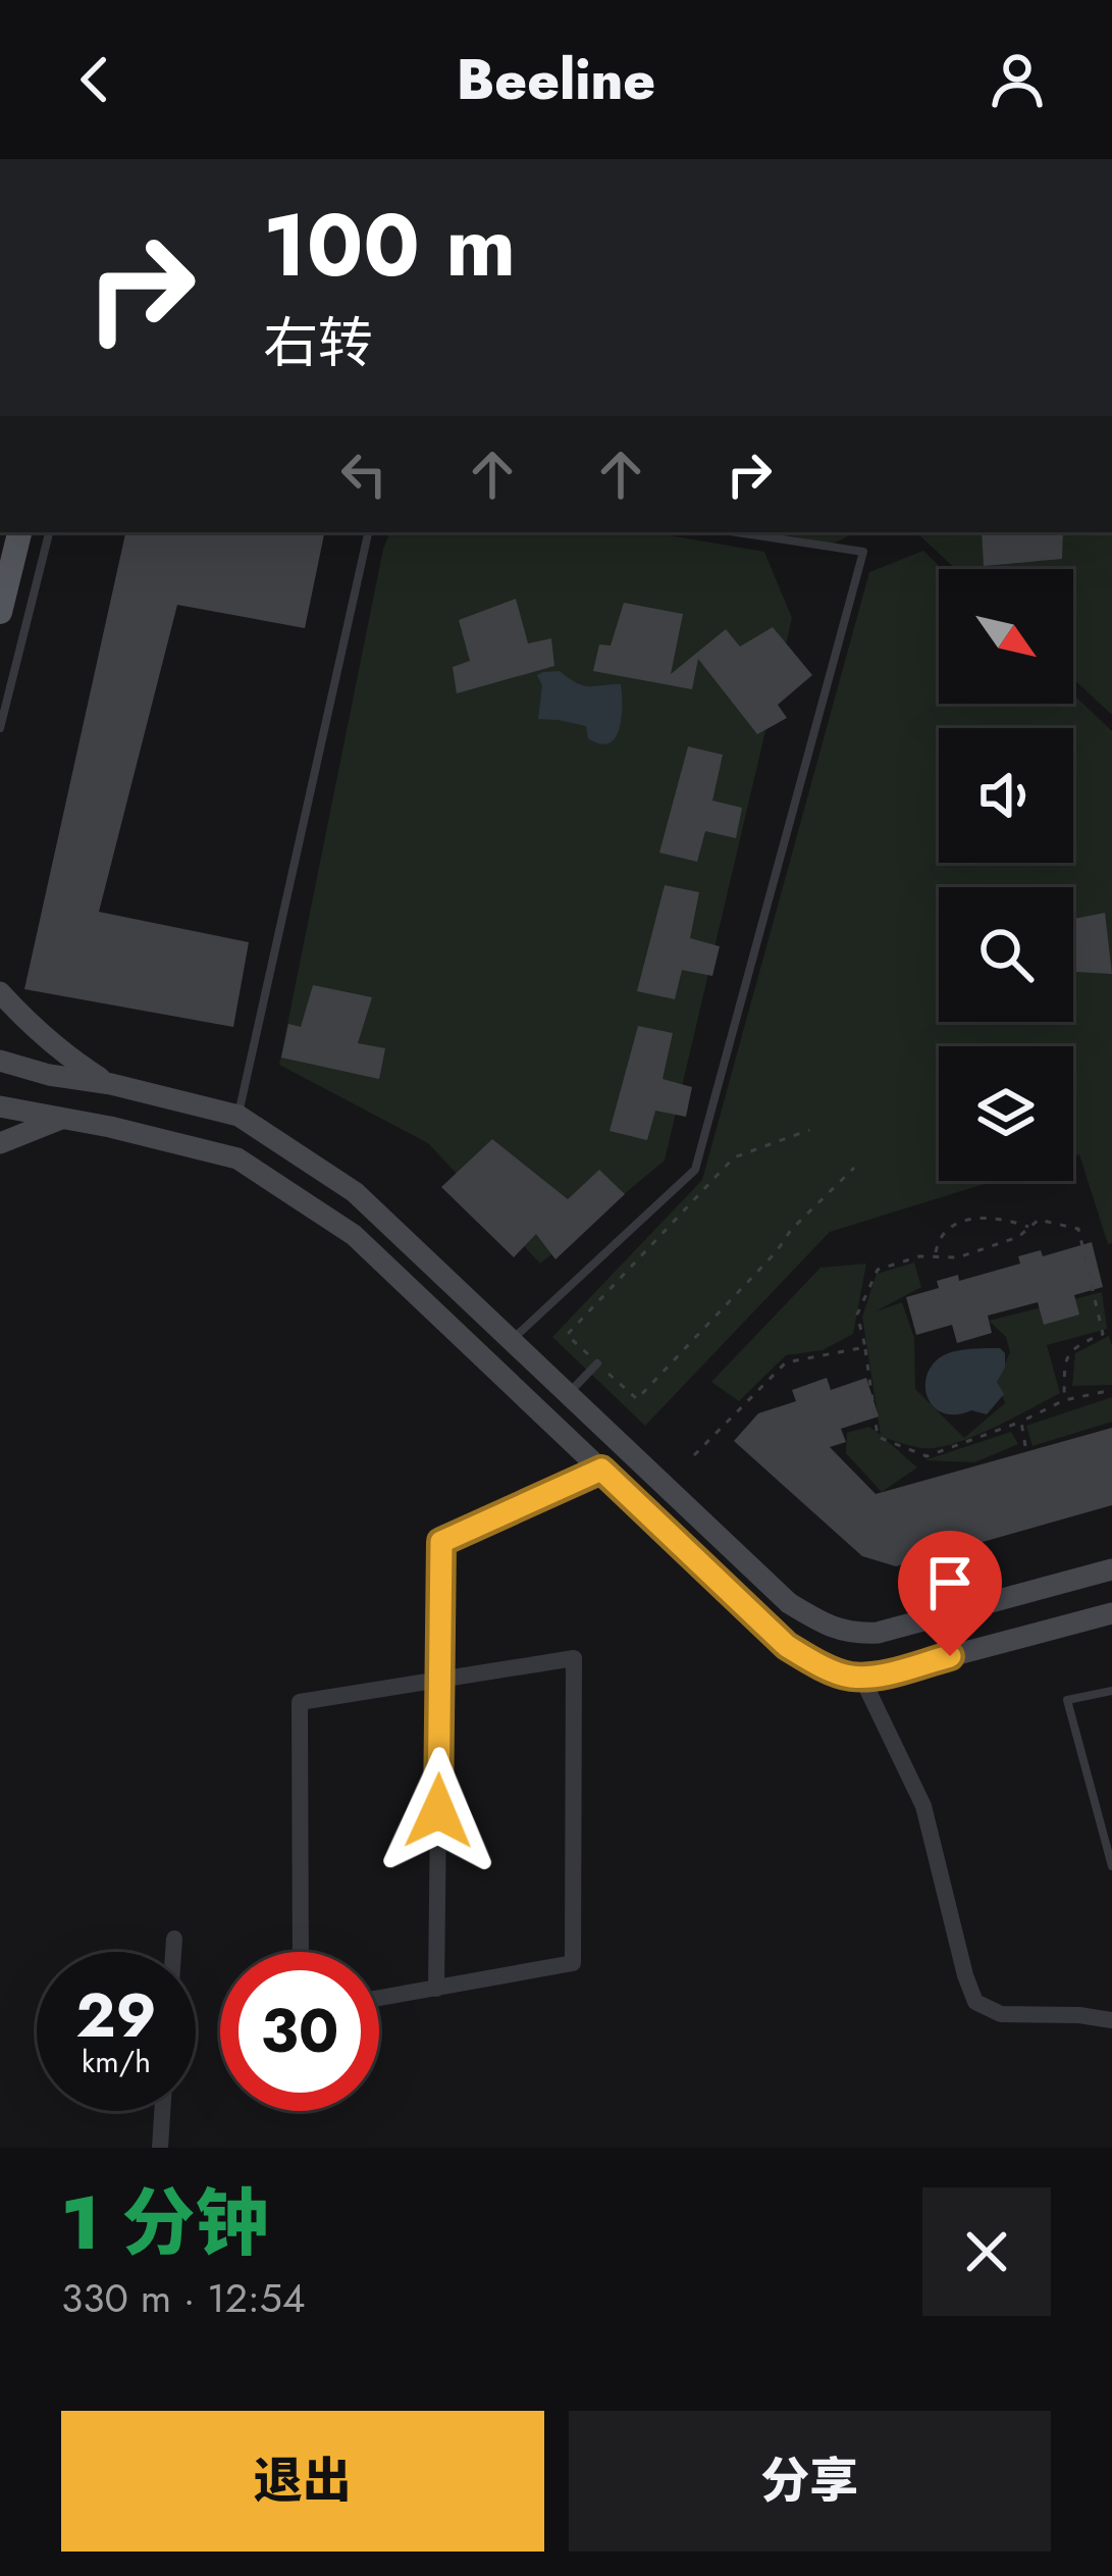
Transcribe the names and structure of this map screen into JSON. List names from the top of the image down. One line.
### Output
{"north":"bottom right","page":{"header":"Beeline","turn":["100 m","右转"],"speed":"29 km/h","limit":"30","heading":["1 分钟","330 m · 12:54"],"buttons":["退出","分享"]}}
